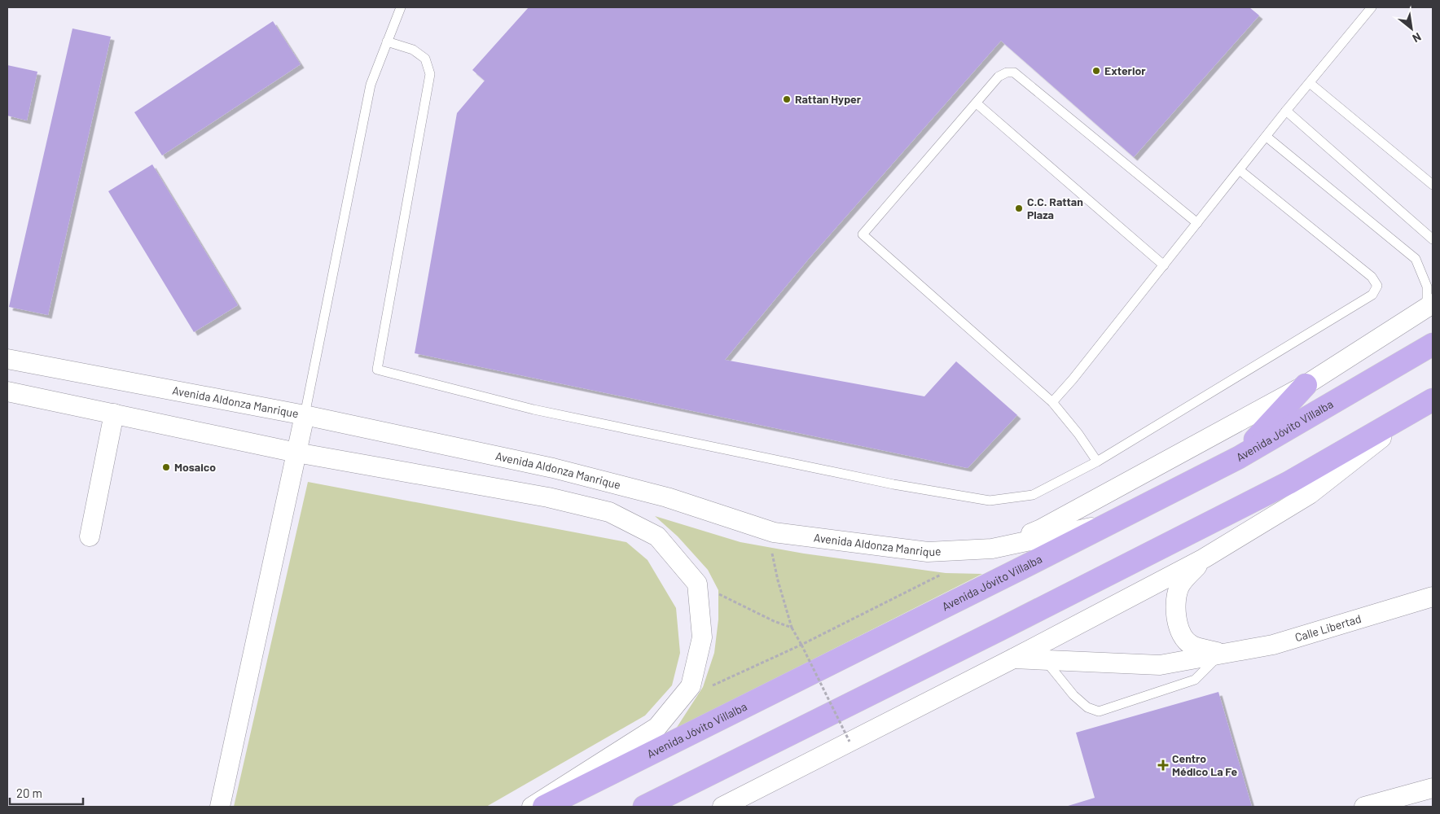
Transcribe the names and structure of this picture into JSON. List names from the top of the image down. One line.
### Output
{"streets":{"main road":["Avenida Jóvito Villalba"],"street":["Avenida Aldonza Manrique","Calle Libertad"]},"crossings":[["Avenida Aldonza Manrique","Avenida Jóvito Villalba"]],"places":{"other":["Exterior","Rattan Hyper","C.C. Rattan Plaza","Mosaico"],"health":["Centro Médico La Fe"]},"scale_bar":"20 m","north":"bottom right"}
